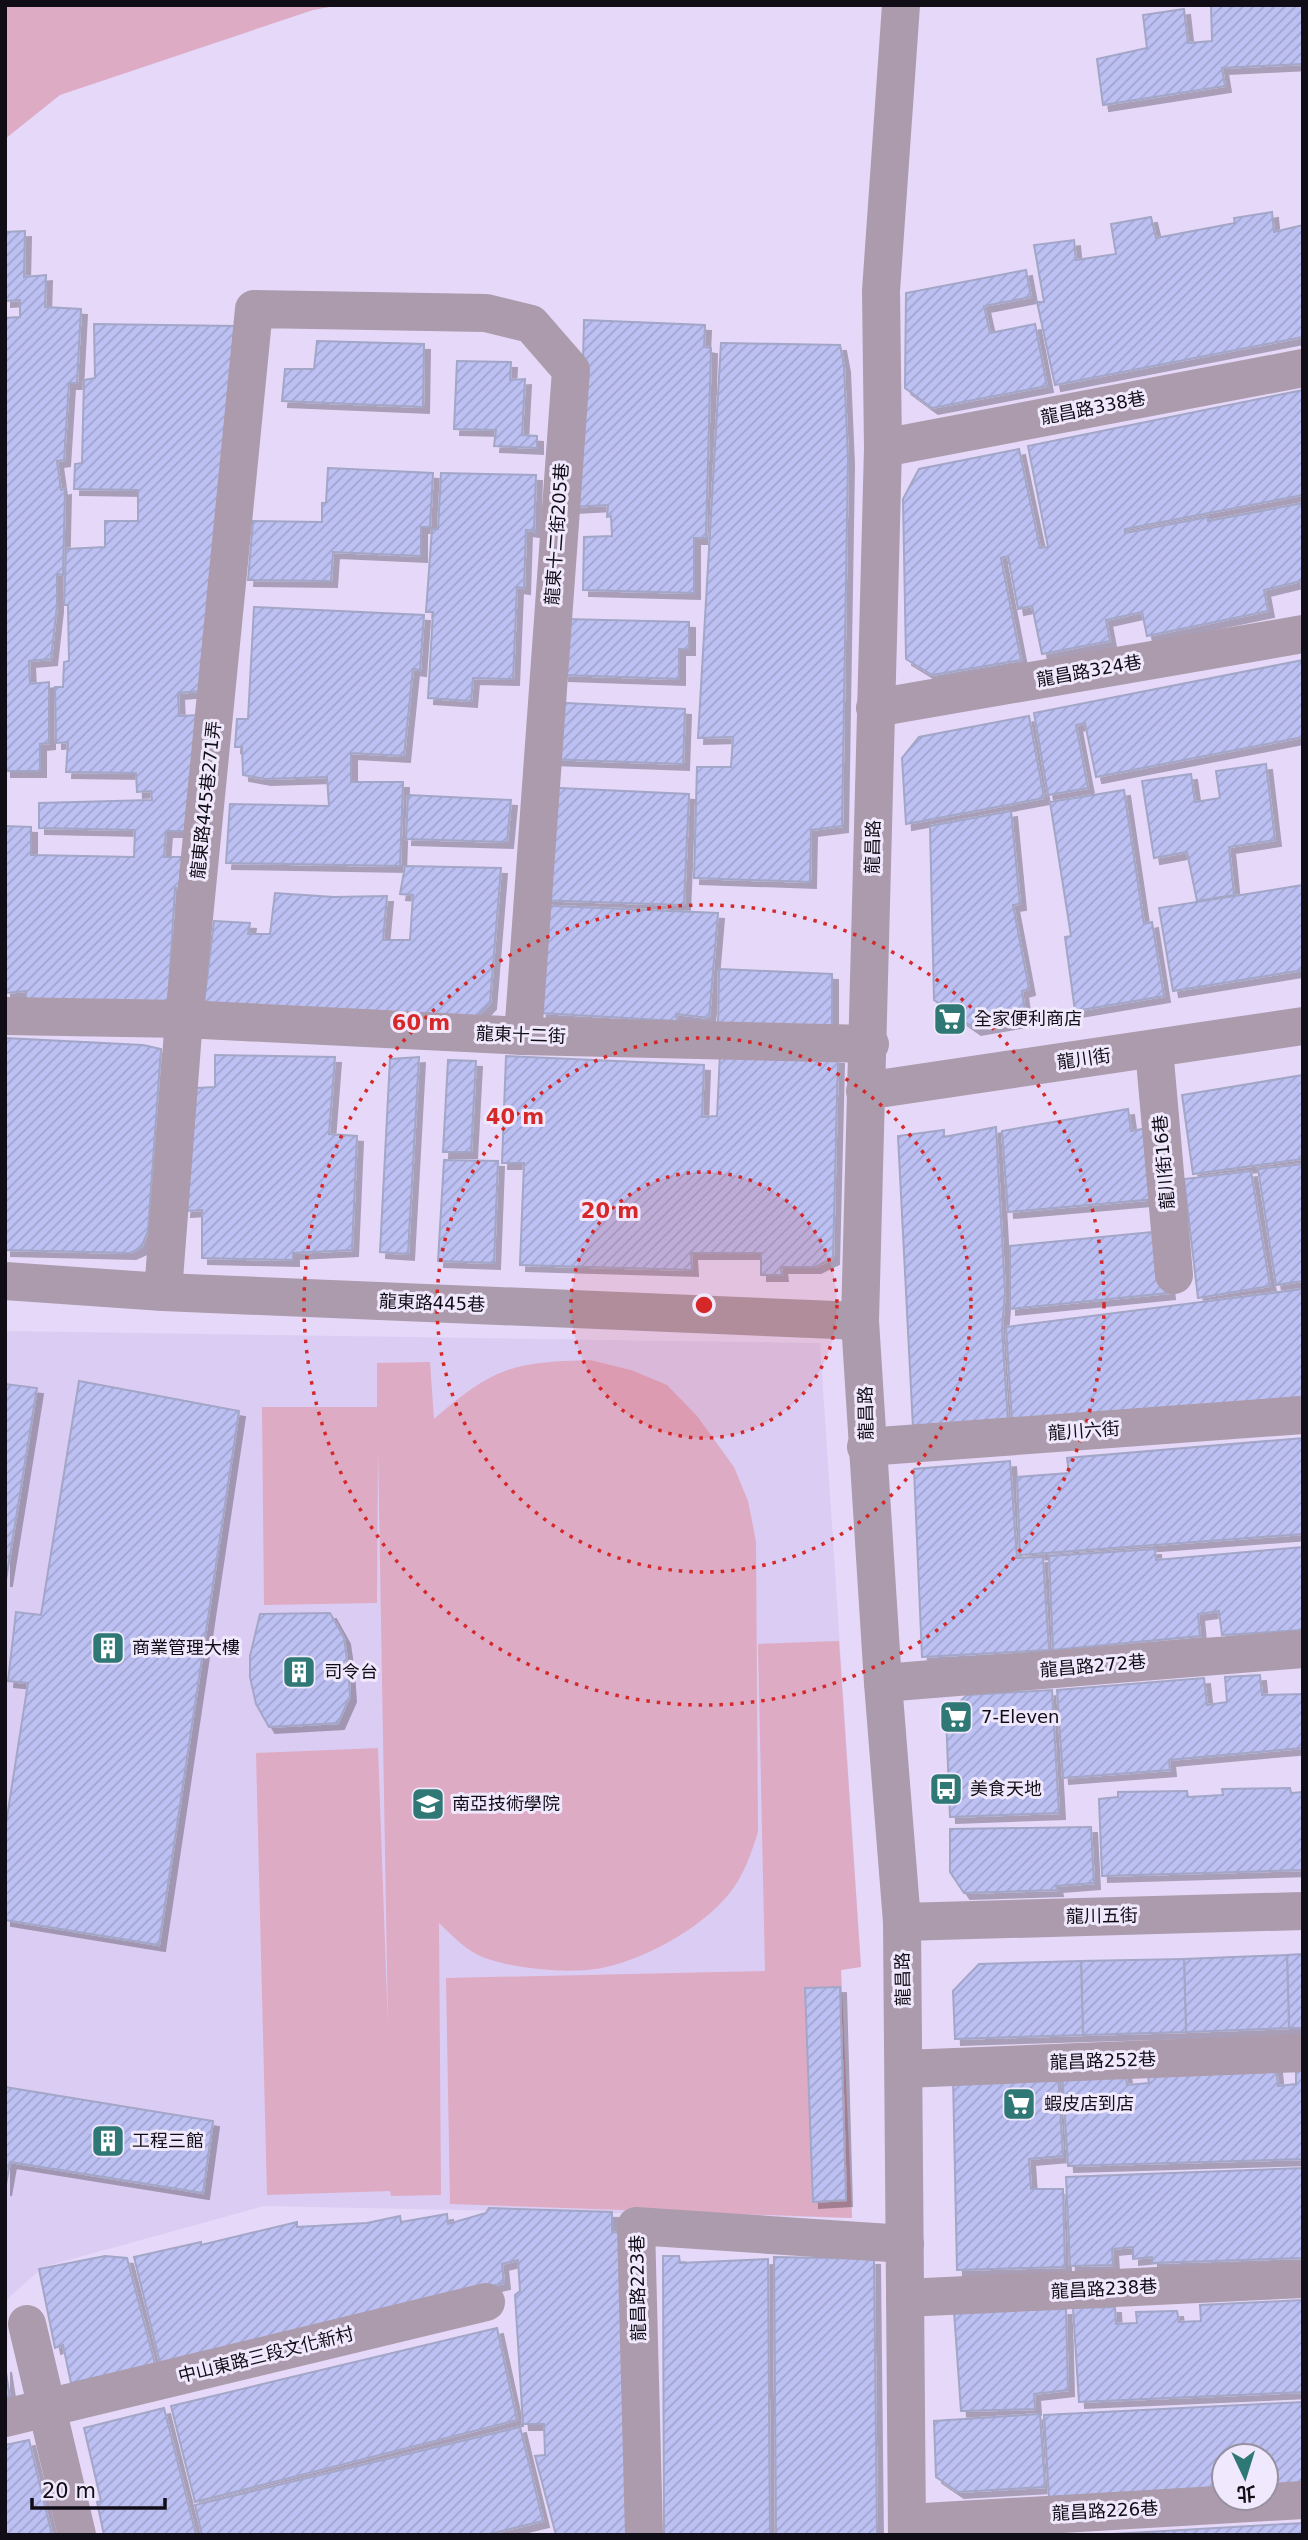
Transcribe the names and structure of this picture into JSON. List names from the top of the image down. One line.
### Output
{"streets":{"street":["龍昌路338巷","龍東十二街205巷","龍昌路324巷","龍東路445巷271弄","龍昌路","龍東十二街","龍川街","龍川街16巷","龍東路445巷","龍川六街","龍昌路272巷","龍川五街","龍昌路252巷","龍昌路223巷","龍昌路238巷","中山東路三段文化新村","龍昌路226巷"]},"crossings":[["龍昌路338巷","龍昌路"],["龍東十二街205巷","龍東路445巷271弄"],["龍東十二街205巷","龍東十二街"],["龍昌路324巷","龍昌路"],["龍東路445巷271弄","龍東十二街"],["龍東路445巷271弄","龍東路445巷"],["龍昌路","龍東十二街"],["龍昌路","龍川街"],["龍昌路","龍東路445巷"],["龍昌路","龍川六街"],["龍昌路","龍昌路272巷"],["龍昌路","龍川五街"],["龍昌路","龍昌路252巷"],["龍昌路","龍昌路223巷"],["龍昌路","龍昌路238巷"],["龍昌路","龍昌路226巷"],["龍川街","龍川街16巷"]],"places":{"supermarket":["全家便利商店","7-Eleven","蝦皮店到店"],"building":["商業管理大樓","司令台","工程三館"],"bus stop":["美食天地"],"school or university":["南亞技術學院"]},"scale_bar":"20 m","north":"bottom","rings":["60 m","40 m","20 m"]}
